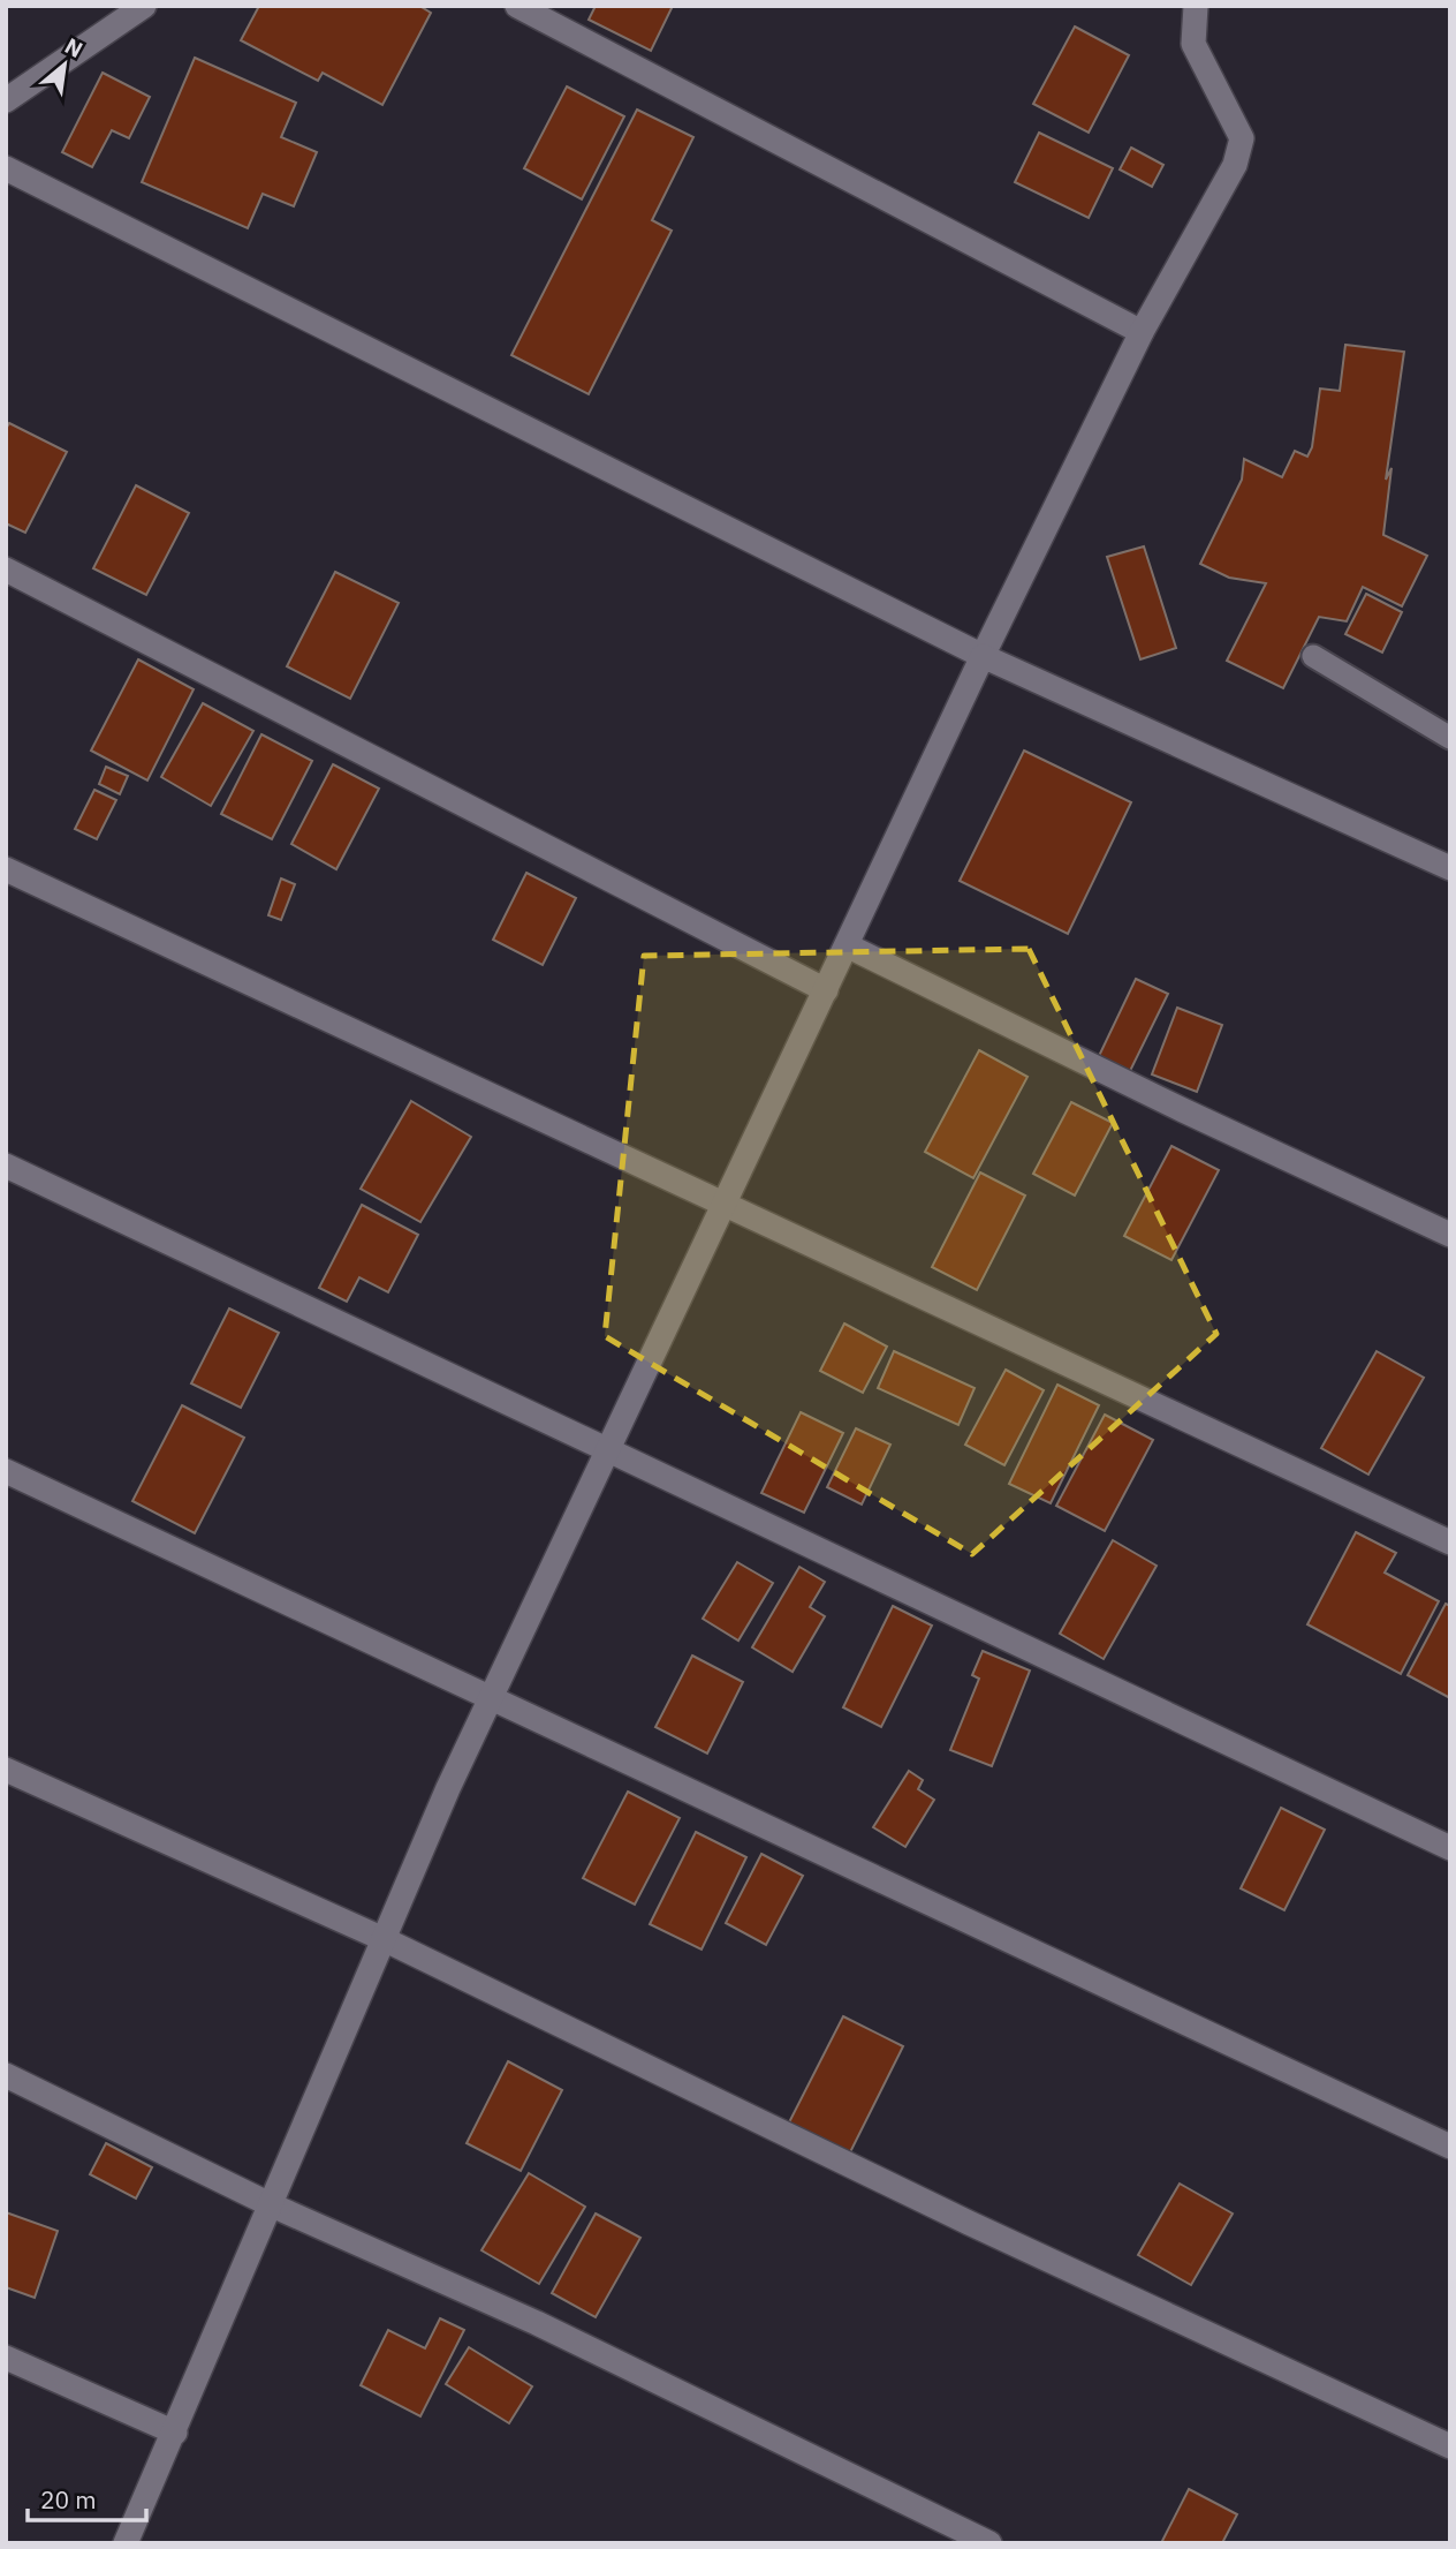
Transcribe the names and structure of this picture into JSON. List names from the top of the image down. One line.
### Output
{"scale_bar":"20 m","north":"top right"}
